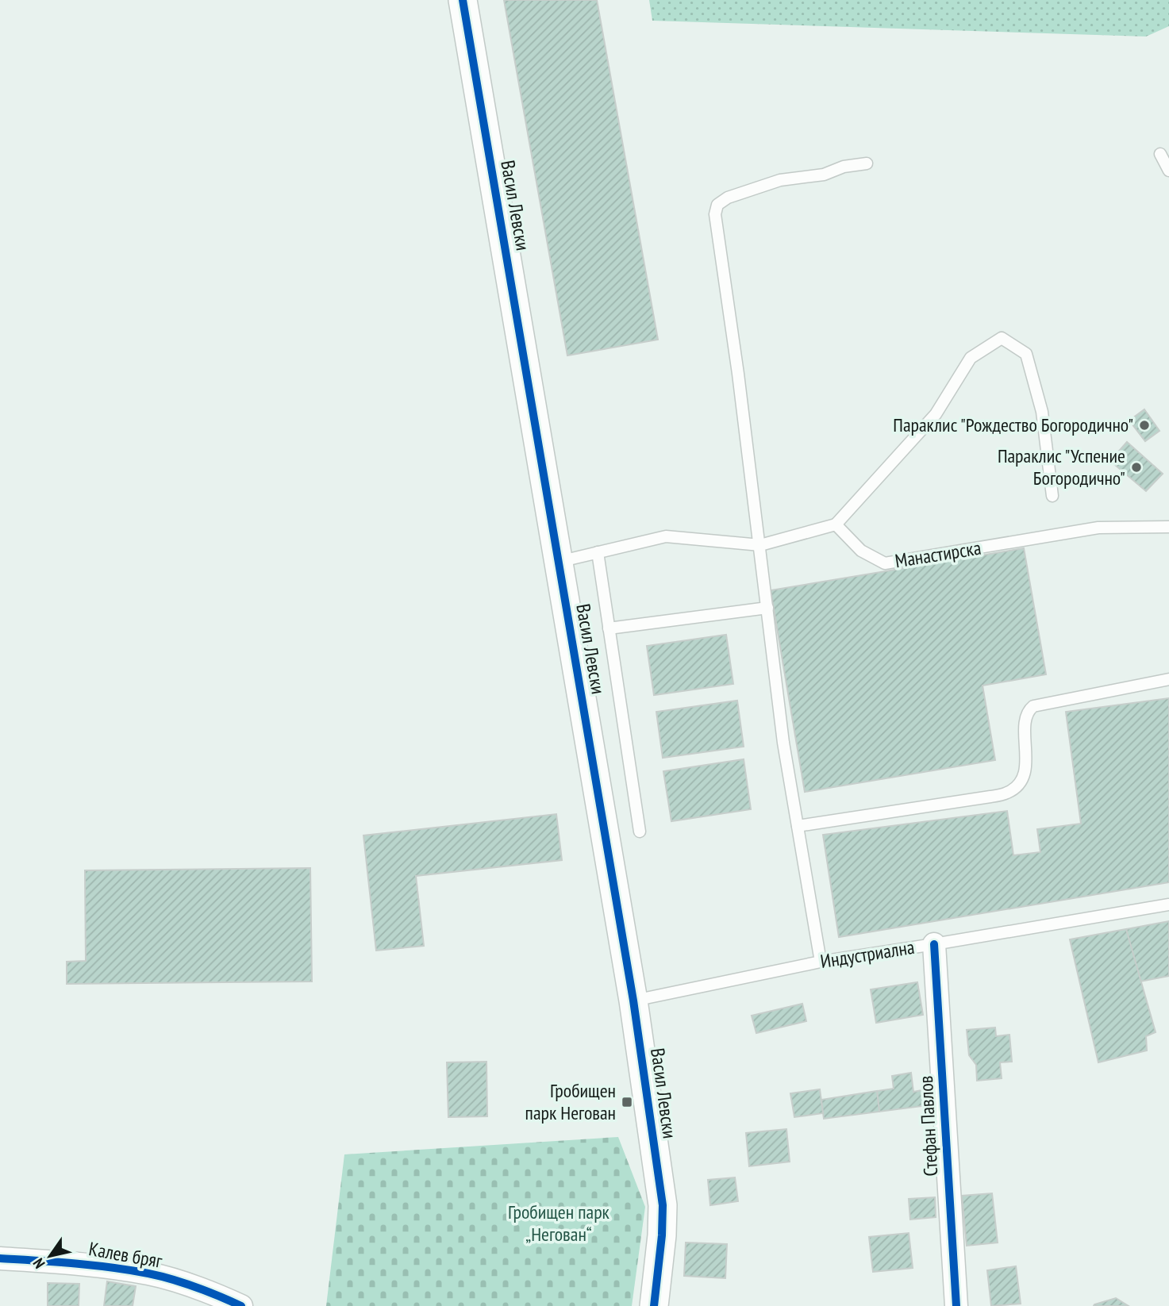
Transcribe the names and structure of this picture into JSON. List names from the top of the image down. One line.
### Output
{"streets":{"street":["Васил Левски","Стефан Павлов","Калев бряг"],"lane":["Манастирска","Индустриална"]},"crossings":[["Васил Левски","Индустриална"],["Индустриална","Стефан Павлов"]],"parks":["Гробищен парк „Негован“"],"places":{"other":["Параклис \"Рождество Богородично\"","Параклис \"Успение Богородично\""],"transit":["Гробищен парк Негован"]},"north":"bottom left"}
